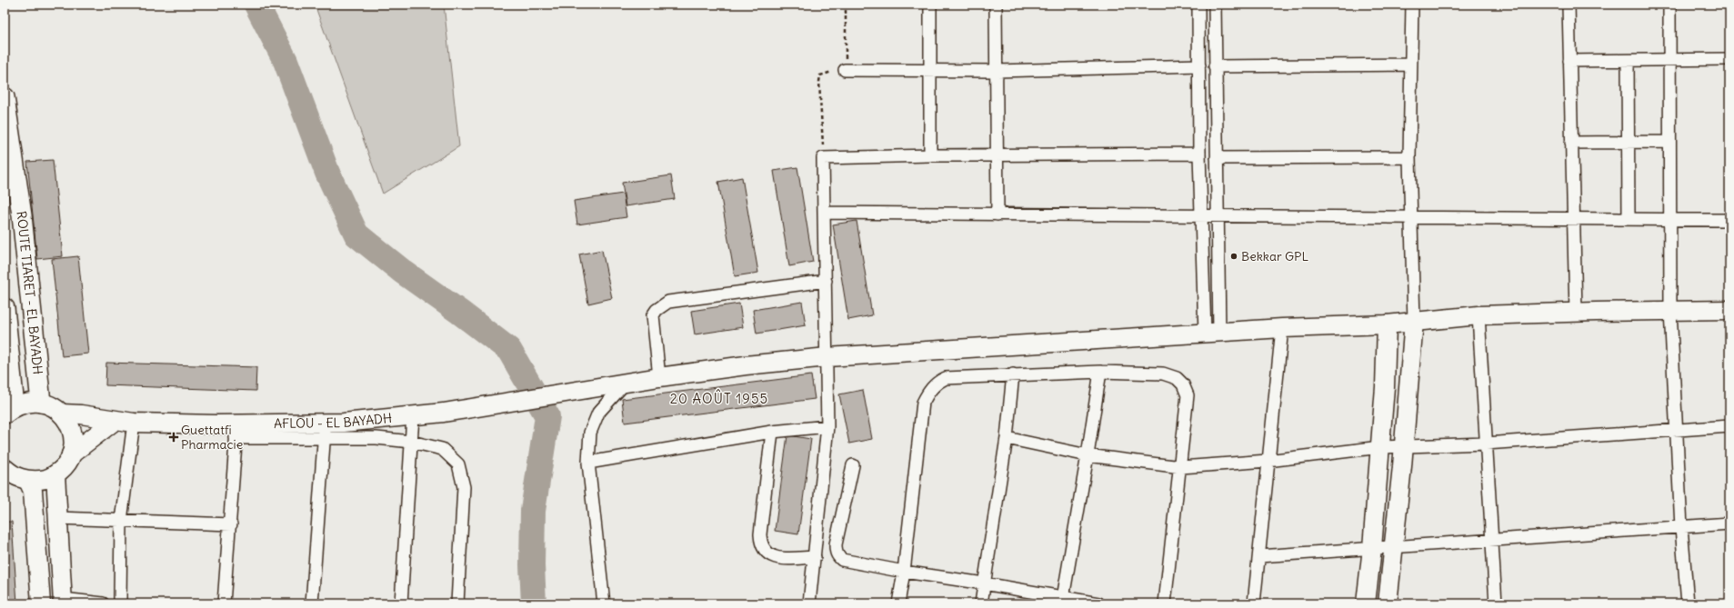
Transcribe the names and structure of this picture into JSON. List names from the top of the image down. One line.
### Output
{"streets":{"highway":["ROUTE TIARET - EL BAYADH"],"main road":["AFLOU - EL BAYADH"]},"districts":["20 AOÛT 1955"],"places":{"other":["Bekkar GPL"],"health":["Guettatfi Pharmacie"]}}
